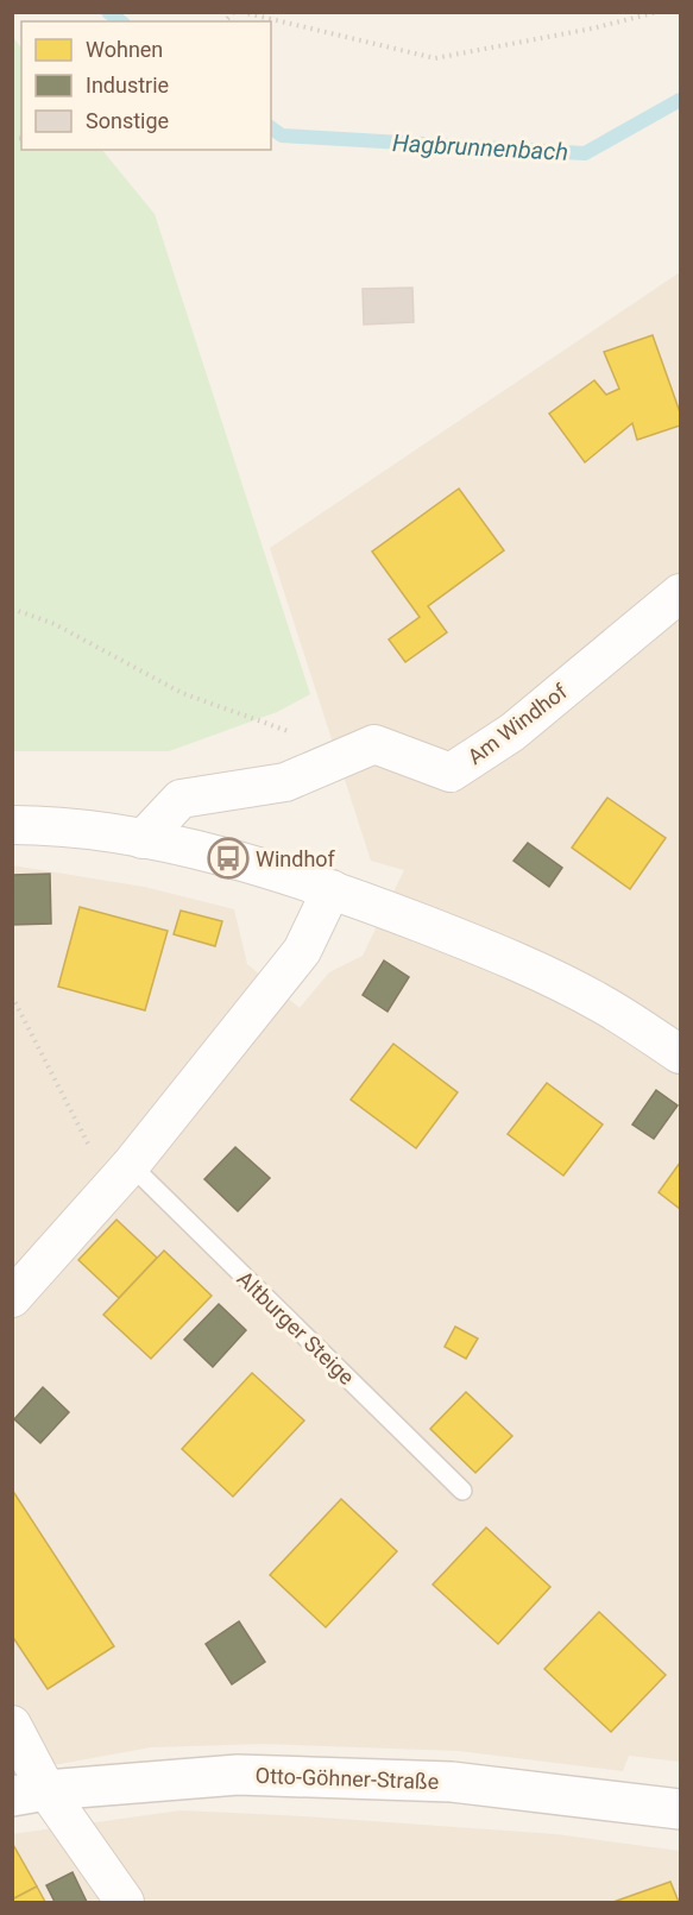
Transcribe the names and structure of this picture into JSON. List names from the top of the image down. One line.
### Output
{"streets":{"street":["Am Windhof","Otto-Göhner-Straße"],"lane":["Altburger Steige"]},"water":["Hagbrunnenbach"],"places":{"bus stop":["Windhof"]},"legend":["Wohnen","Industrie","Sonstige"]}
